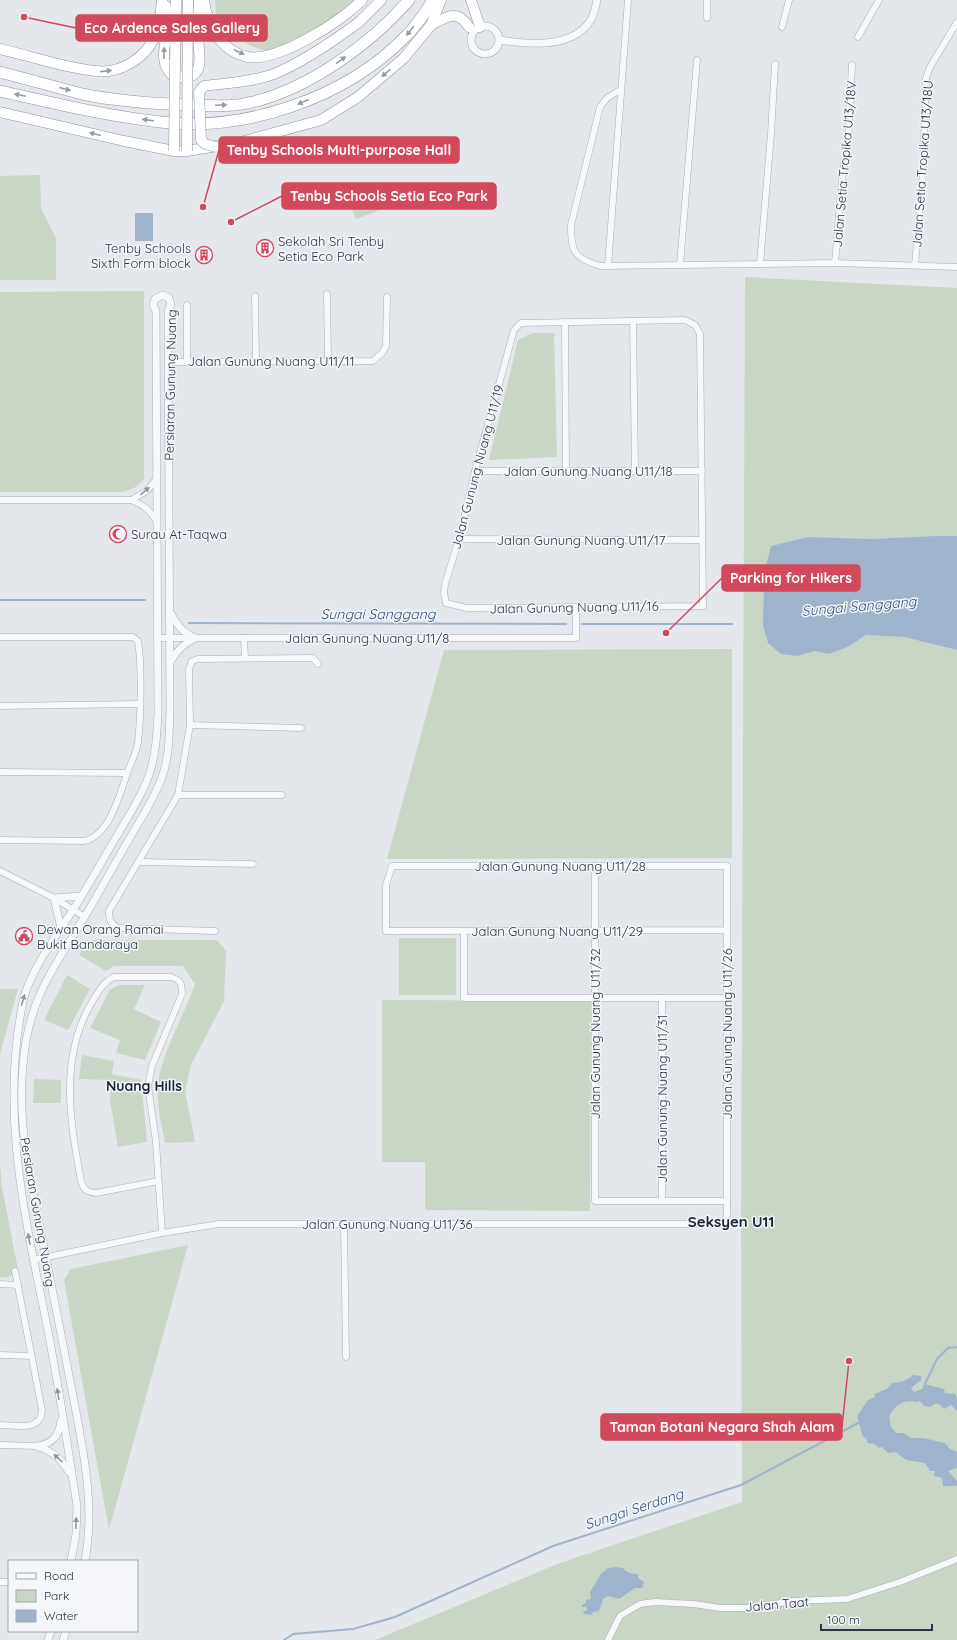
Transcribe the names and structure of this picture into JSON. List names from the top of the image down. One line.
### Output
{"streets":{"street":["Jalan Setia Tropika U13/18V","Jalan Setia Tropika U13/18U","Jalan Gunung Nuang U11/11","Persiaran Gunung Nuang","Jalan Gunung Nuang U11/19","Jalan Gunung Nuang U11/18","Jalan Gunung Nuang U11/17","Jalan Gunung Nuang U11/16","Jalan Gunung Nuang U11/8","Jalan Gunung Nuang U11/28","Jalan Gunung Nuang U11/29","Jalan Gunung Nuang U11/32","Jalan Gunung Nuang U11/26","Jalan Gunung Nuang U11/31","Jalan Gunung Nuang U11/36","Jalan Taat"]},"crossings":[["Jalan Gunung Nuang U11/11","Persiaran Gunung Nuang"],["Persiaran Gunung Nuang","Jalan Gunung Nuang U11/8"],["Persiaran Gunung Nuang","Jalan Gunung Nuang U11/36"],["Jalan Gunung Nuang U11/19","Jalan Gunung Nuang U11/18"],["Jalan Gunung Nuang U11/19","Jalan Gunung Nuang U11/17"],["Jalan Gunung Nuang U11/19","Jalan Gunung Nuang U11/16"],["Jalan Gunung Nuang U11/17","Jalan Gunung Nuang U11/16"],["Jalan Gunung Nuang U11/16","Jalan Gunung Nuang U11/8"],["Jalan Gunung Nuang U11/28","Jalan Gunung Nuang U11/29"],["Jalan Gunung Nuang U11/28","Jalan Gunung Nuang U11/32"],["Jalan Gunung Nuang U11/28","Jalan Gunung Nuang U11/26"],["Jalan Gunung Nuang U11/29","Jalan Gunung Nuang U11/32"],["Jalan Gunung Nuang U11/29","Jalan Gunung Nuang U11/26"],["Jalan Gunung Nuang U11/32","Jalan Gunung Nuang U11/31"],["Jalan Gunung Nuang U11/26","Jalan Gunung Nuang U11/36"]],"districts":["Nuang Hills","Seksyen U11"],"water":["Sungai Sanggang","Sungai Serdang"],"places":{"other":["Eco Ardence Sales Gallery","Tenby Schools Multi-purpose Hall","Tenby Schools Setia Eco Park","Parking for Hikers","Taman Botani Negara Shah Alam"],"building":["Sekolah Sri Tenby Setia Eco Park","Tenby Schools Sixth Form block"],"mosque":["Surau At-Taqwa"],"public building":["Dewan Orang Ramai Bukit Bandaraya"]},"legend":["Road","Park","Water"],"scale_bar":"100 m"}
